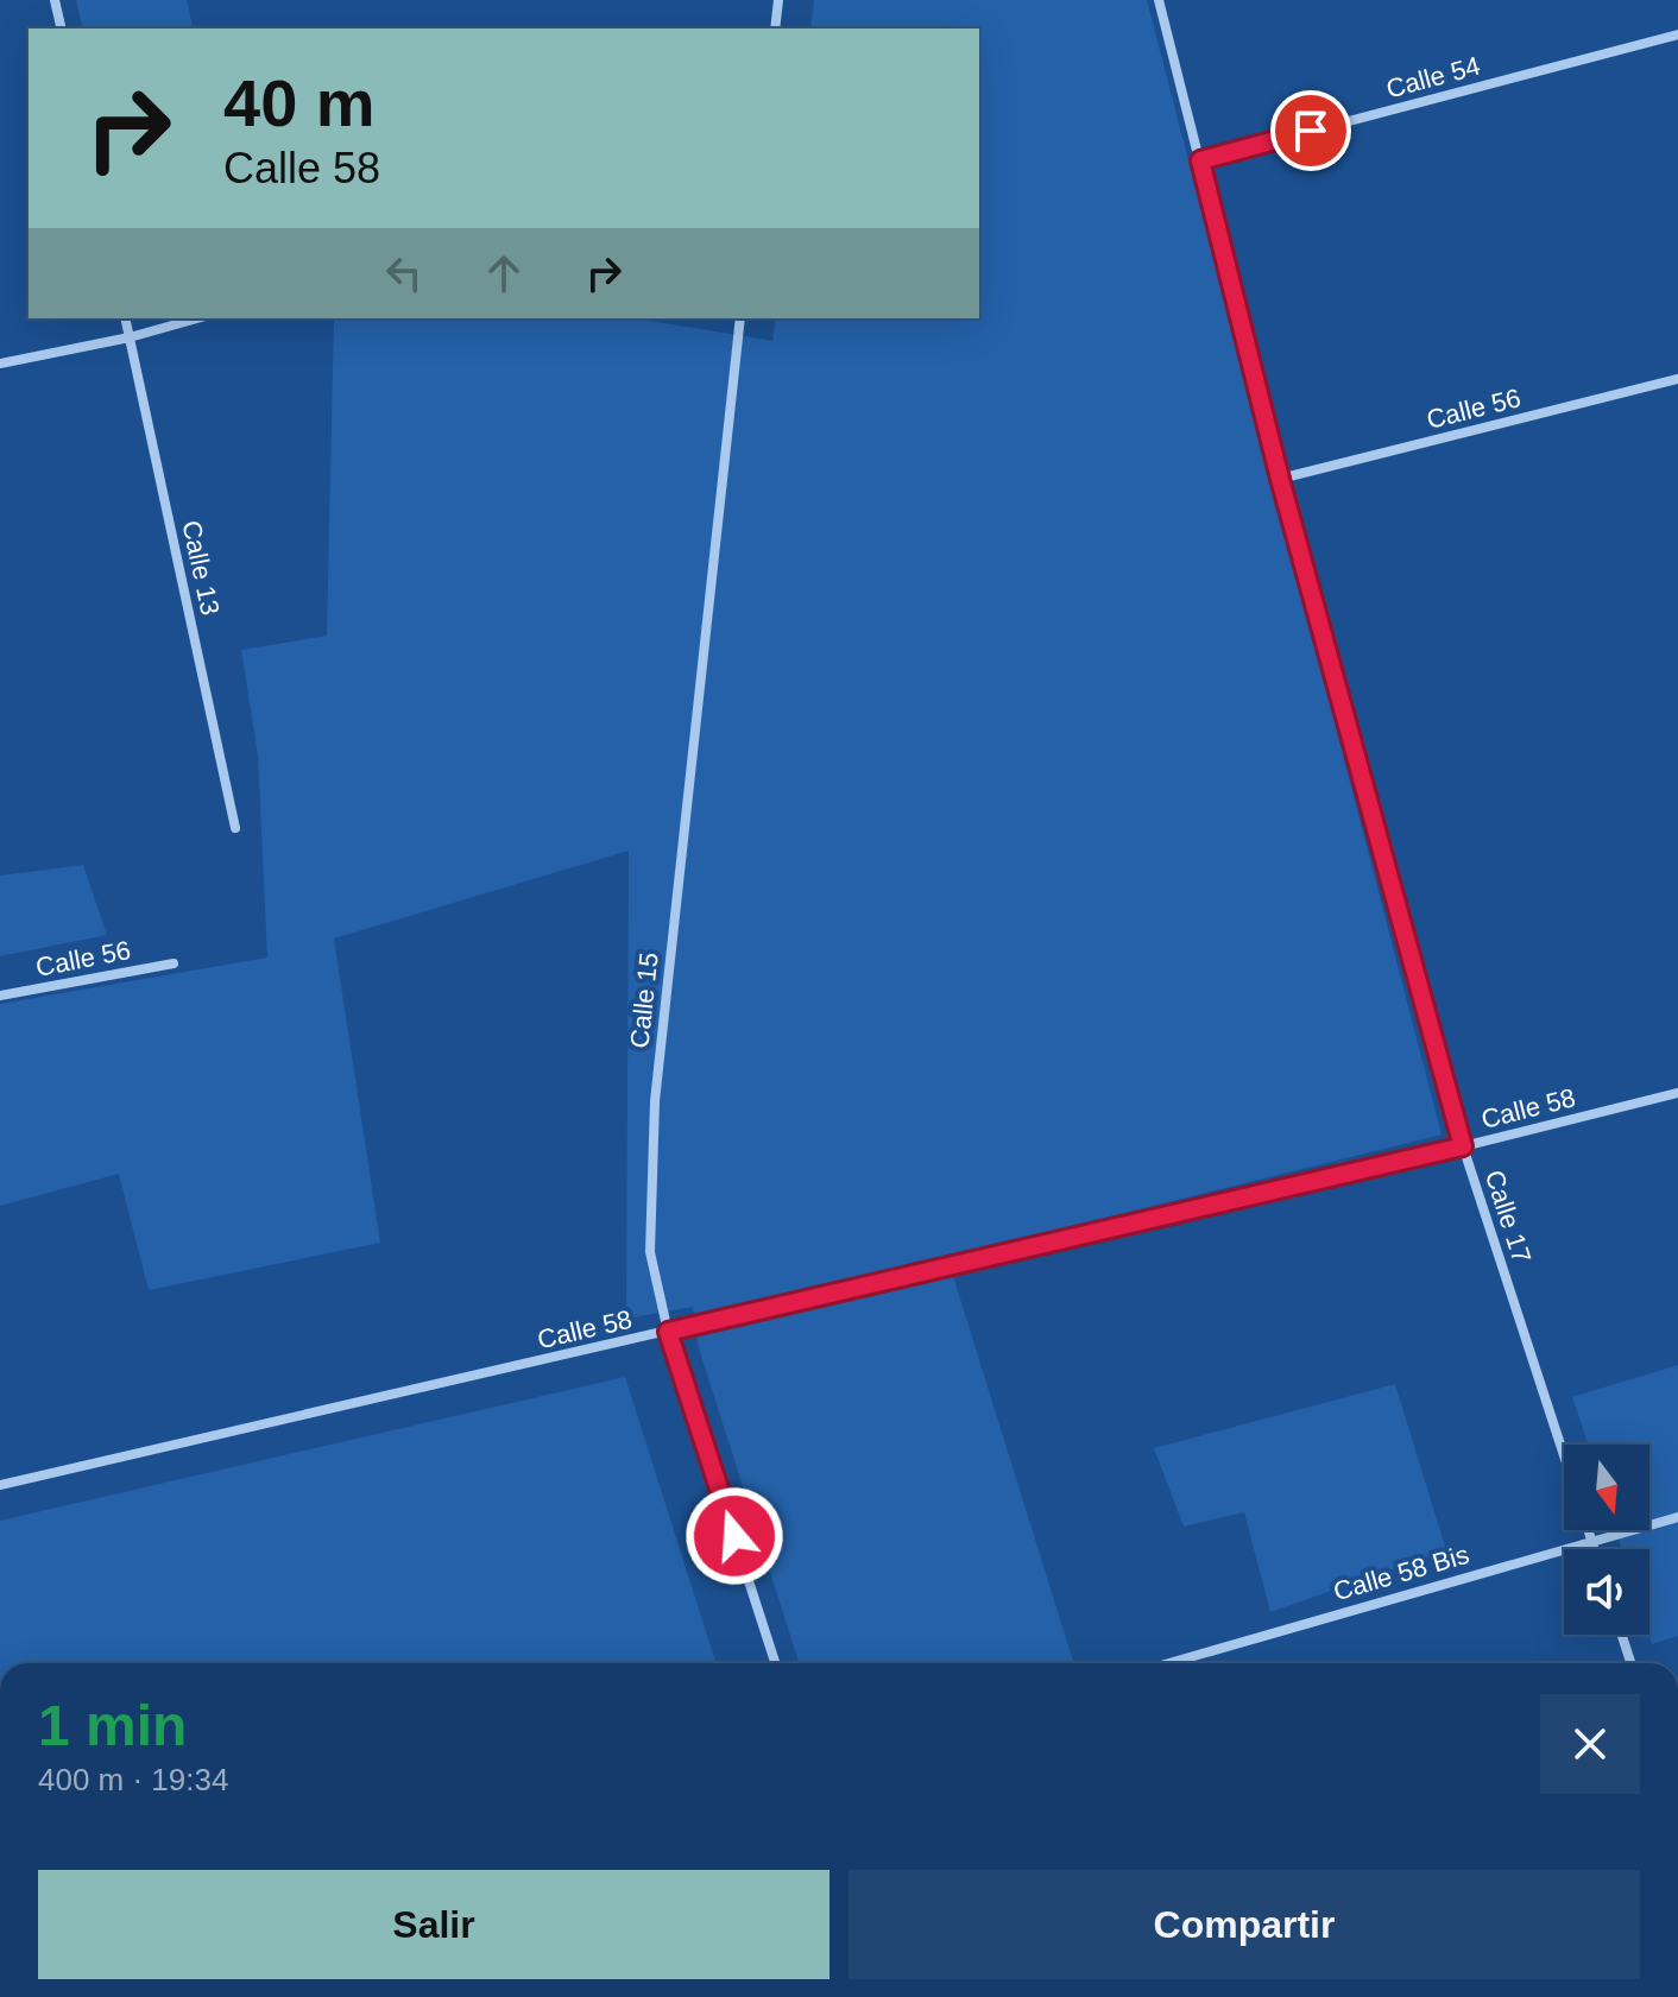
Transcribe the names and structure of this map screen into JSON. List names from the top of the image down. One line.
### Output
{"streets":{"street":["Calle 54","Calle 56","Calle 13","Calle 15","Calle 58","Calle 17","Calle 58 Bis"]},"crossings":[["Calle 54","Calle 17"],["Calle 56","Calle 17"],["Calle 15","Calle 58"],["Calle 58","Calle 17"]],"north":"bottom","page":{"turn":["40 m","Calle 58"],"heading":["1 min","400 m · 19:34"],"buttons":["Salir","Compartir"]}}
